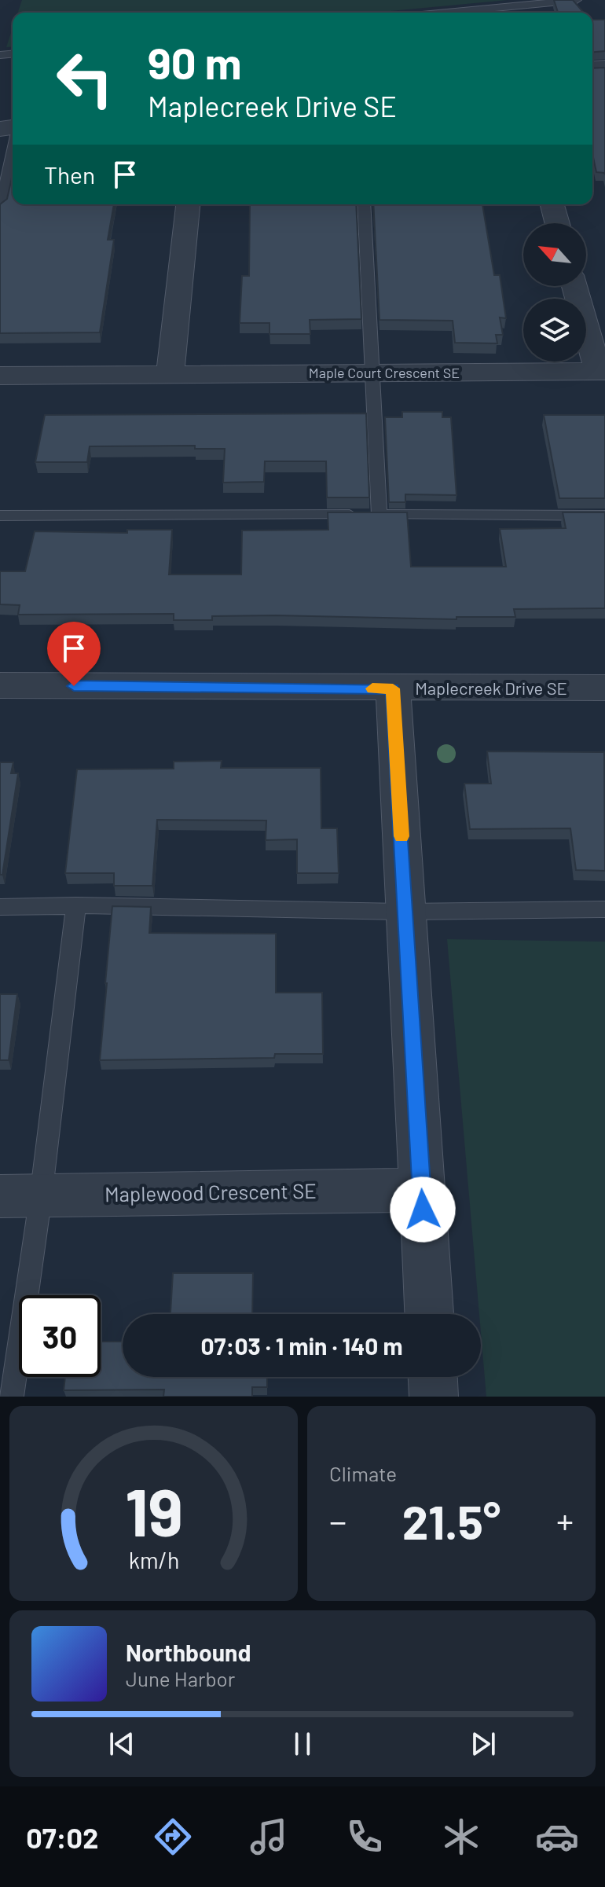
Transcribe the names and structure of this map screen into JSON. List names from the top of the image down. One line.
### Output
{"streets":{"street":["Maple Court Crescent SE","Maplecreek Drive SE","Maplewood Crescent SE"]},"north":"top left","page":{"turn":["90 m","Maplecreek Drive SE"],"then":"Then","limit":"30","trip":"07:03 · 1 min · 140 m","tile":"Climate","heat":["−","21.5°","+"],"song":["Northbound","June Harbor"],"tabs":"07:02","gauge":["19","km/h"]}}
